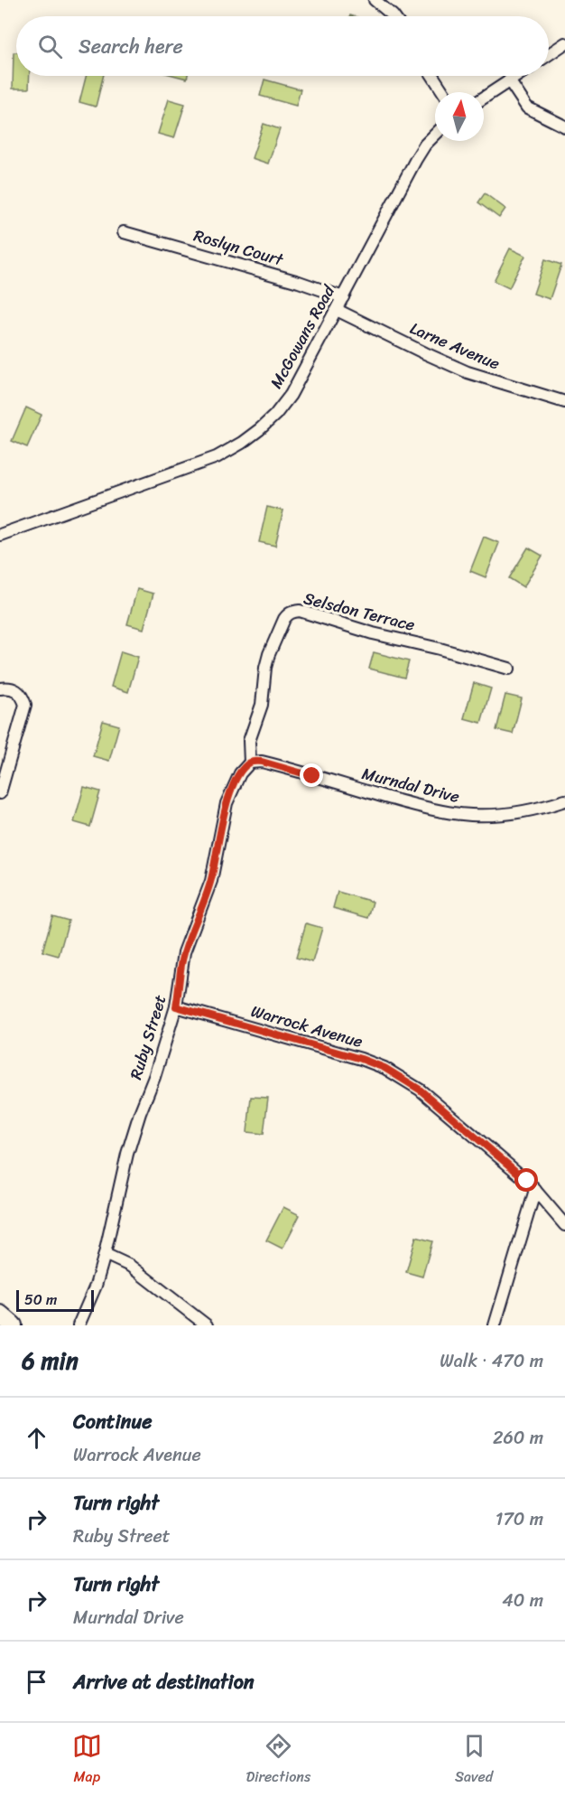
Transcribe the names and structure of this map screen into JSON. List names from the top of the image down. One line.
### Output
{"streets":{"street":["Roslyn Court","McGowans Road","Larne Avenue","Selsdon Terrace","Murndal Drive","Warrock Avenue","Ruby Street"]},"crossings":[["Roslyn Court","McGowans Road"],["McGowans Road","Larne Avenue"],["Selsdon Terrace","Murndal Drive"],["Selsdon Terrace","Ruby Street"],["Murndal Drive","Ruby Street"],["Warrock Avenue","Ruby Street"]],"scale_bar":"50 m","north":"top","page":{"search":"Search here","scale":"50 m","heading":["6 min","Walk · 470 m"],"list":[["Continue","Warrock Avenue","260 m"],["Turn right","Ruby Street","170 m"],["Turn right","Murndal Drive","40 m"],"Arrive at destination"],"nav":["Map","Directions","Saved"]}}
